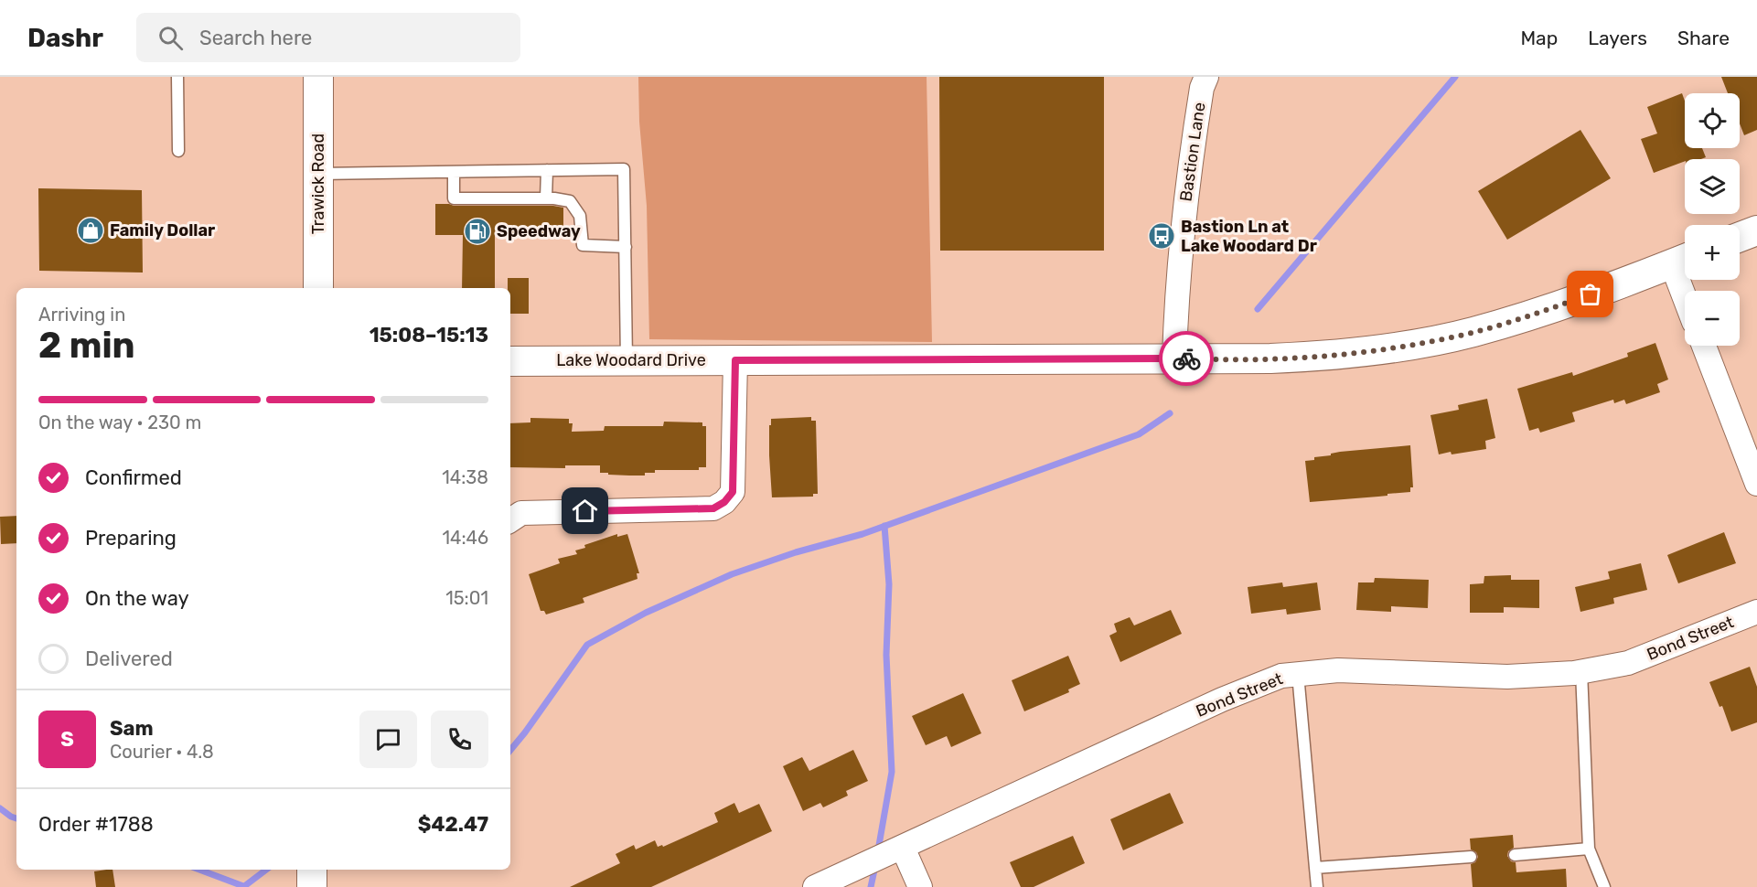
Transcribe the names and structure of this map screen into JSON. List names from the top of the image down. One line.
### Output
{"streets":{"street":["Bastion Lane","Trawick Road","Lake Woodard Drive","Bond Street"]},"crossings":[["Bastion Lane","Lake Woodard Drive"]],"places":{"shop":["Family Dollar"],"fuel station":["Speedway"],"bus stop":["Bastion Ln at Lake Woodard Dr"]},"page":{"header":"Dashr","search":"Search here","nav":["Map","Layers","Share"],"map_buttons":["+","−"],"heading":["2 min","Arriving in","15:08–15:13"],"panel":["Sam","Courier · 4.8","Order #1788","$42.47"],"bar":"On the way · 230 m","list":[["Confirmed","14:38"],["Preparing","14:46"],["On the way","15:01"],"Delivered"],"round":"S"}}
